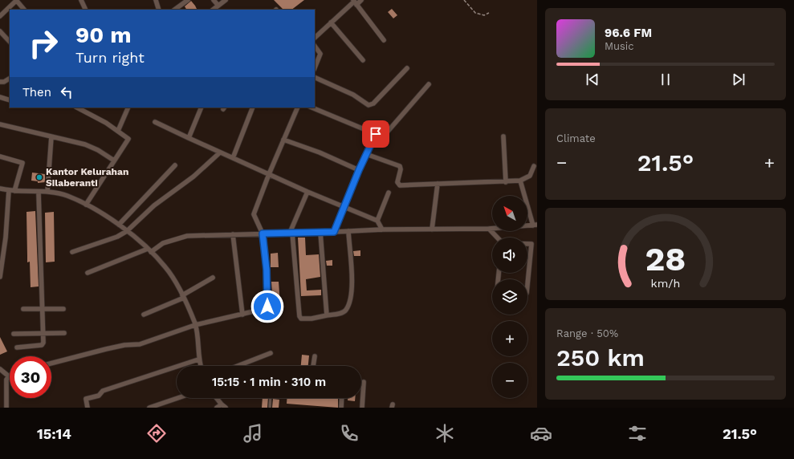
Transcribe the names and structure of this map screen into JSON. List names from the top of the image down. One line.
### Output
{"places":["Kantor Kelurahan Silaberanti"],"north":"top left","page":{"turn":["90 m","Turn right"],"song":["96.6 FM","Music"],"then":"Then","tile":["Climate",["Range · 50%","250 km"]],"heat":["−","21.5°","+"],"map_buttons":["+","−"],"limit":"30","trip":"15:15 · 1 min · 310 m","tabs":["15:14","21.5°"],"gauge":["28","km/h"]}}
